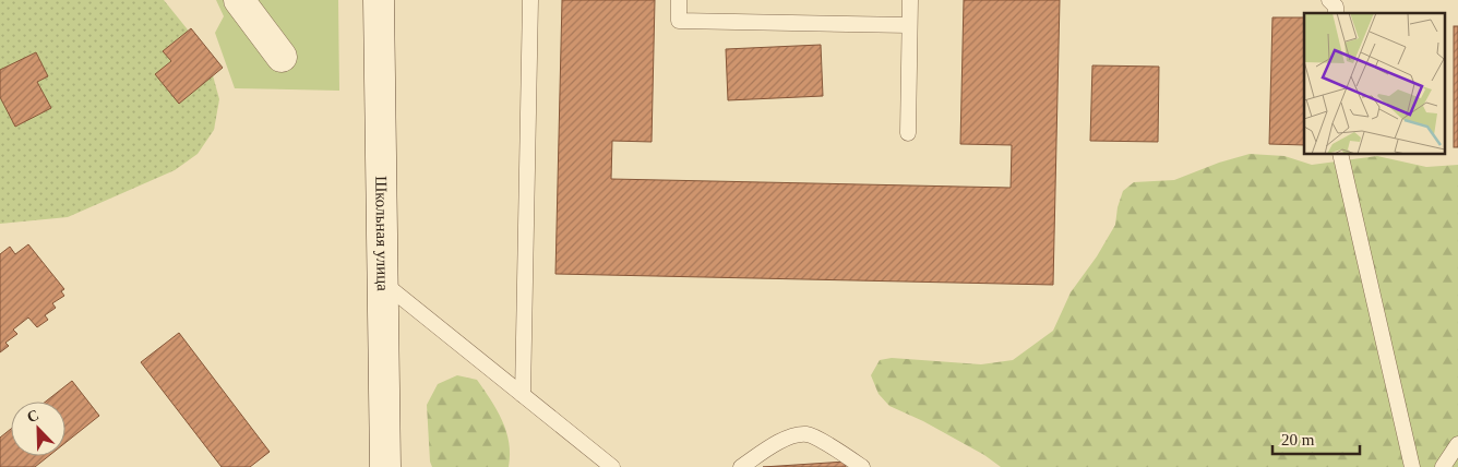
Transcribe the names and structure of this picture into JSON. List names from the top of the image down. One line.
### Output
{"streets":{"main road":["Школьная улица"]},"scale_bar":"20 m","north":"top left"}
